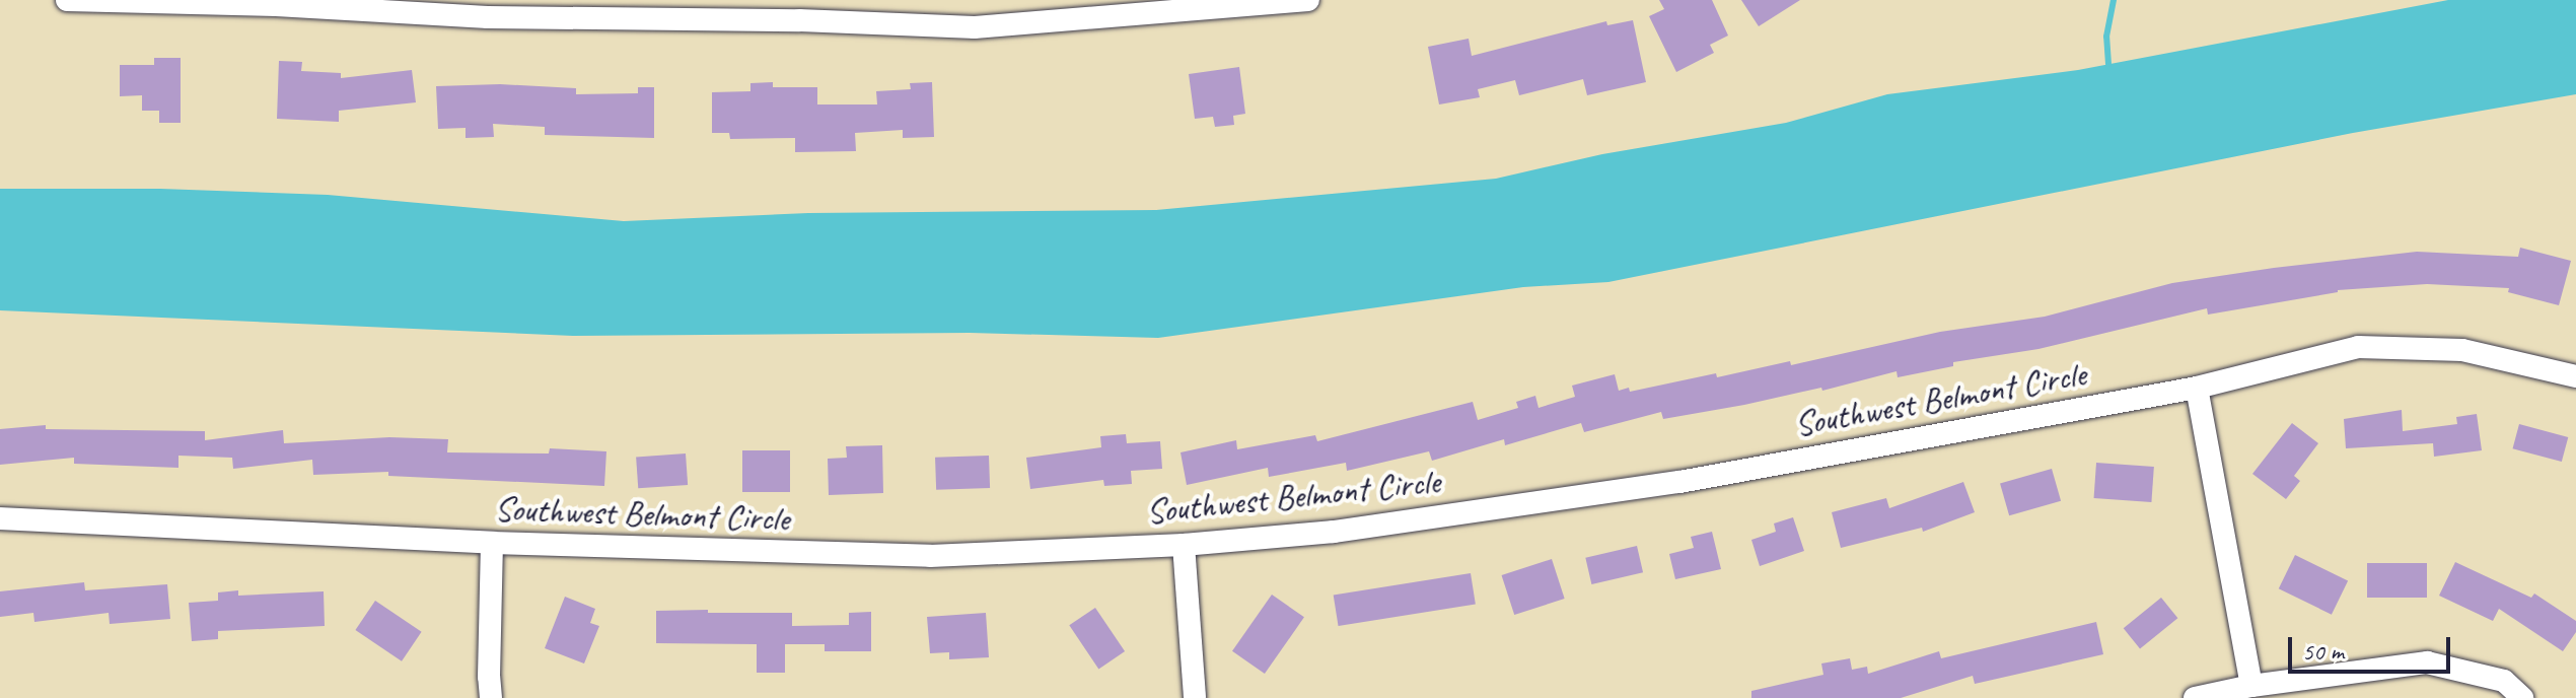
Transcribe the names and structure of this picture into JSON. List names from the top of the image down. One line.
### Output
{"streets":{"street":["Southwest Belmont Circle"]},"scale_bar":"50 m"}
